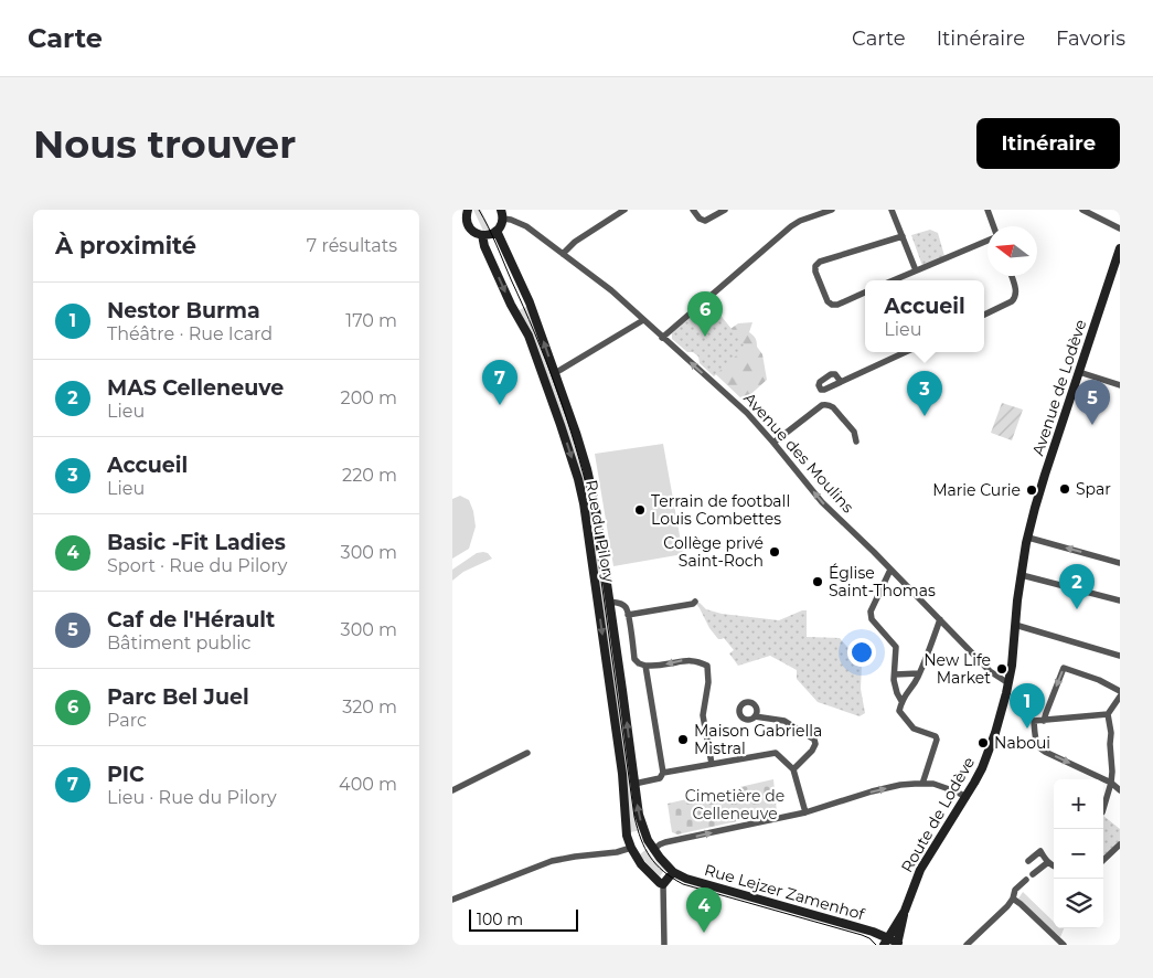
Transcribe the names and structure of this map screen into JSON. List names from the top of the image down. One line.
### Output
{"streets":{"main road":["Avenue de Lodève","Rue du Pilory","Route de Lodève","Rue Lejzer Zamenhof"],"street":["Avenue des Moulins"]},"crossings":[["Avenue de Lodève","Route de Lodève"],["Avenue des Moulins","Route de Lodève"],["Rue du Pilory","Rue Lejzer Zamenhof"],["Route de Lodève","Rue Lejzer Zamenhof"]],"one_way":["Avenue des Moulins"],"parks":["Cimetière de Celleneuve"],"places":["Spar","Marie Curie","Terrain de football Louis Combettes","Collège privé Saint-Roch","Église Saint-Thomas","New Life Market","Maison Gabriella Mistral","Naboui"],"scale_bar":"100 m","north":"left","page":{"header":"Carte","nav":["Carte","Itinéraire","Favoris"],"buttons":"Itinéraire","title":"Nous trouver","heading":["À proximité","7 résultats"],"popup":["Accueil","Lieu"],"list":[{"mark":"1","name":"Nestor Burma","note":"Théâtre · Rue Icard","value":"170 m"},{"mark":"2","name":"MAS Celleneuve","note":"Lieu","value":"200 m"},{"mark":"3","name":"Accueil","note":"Lieu","value":"220 m"},{"mark":"4","name":"Basic -Fit Ladies","note":"Sport · Rue du Pilory","value":"300 m"},{"mark":"5","name":"Caf de l'Hérault","note":"Bâtiment public","value":"300 m"},{"mark":"6","name":"Parc Bel Juel","note":"Parc","value":"320 m"},{"mark":"7","name":"PIC","note":"Lieu · Rue du Pilory","value":"400 m"}],"pins":["6","7","3","5","2","1","4"],"map_buttons":["+","−"],"scale":"100 m"}}
